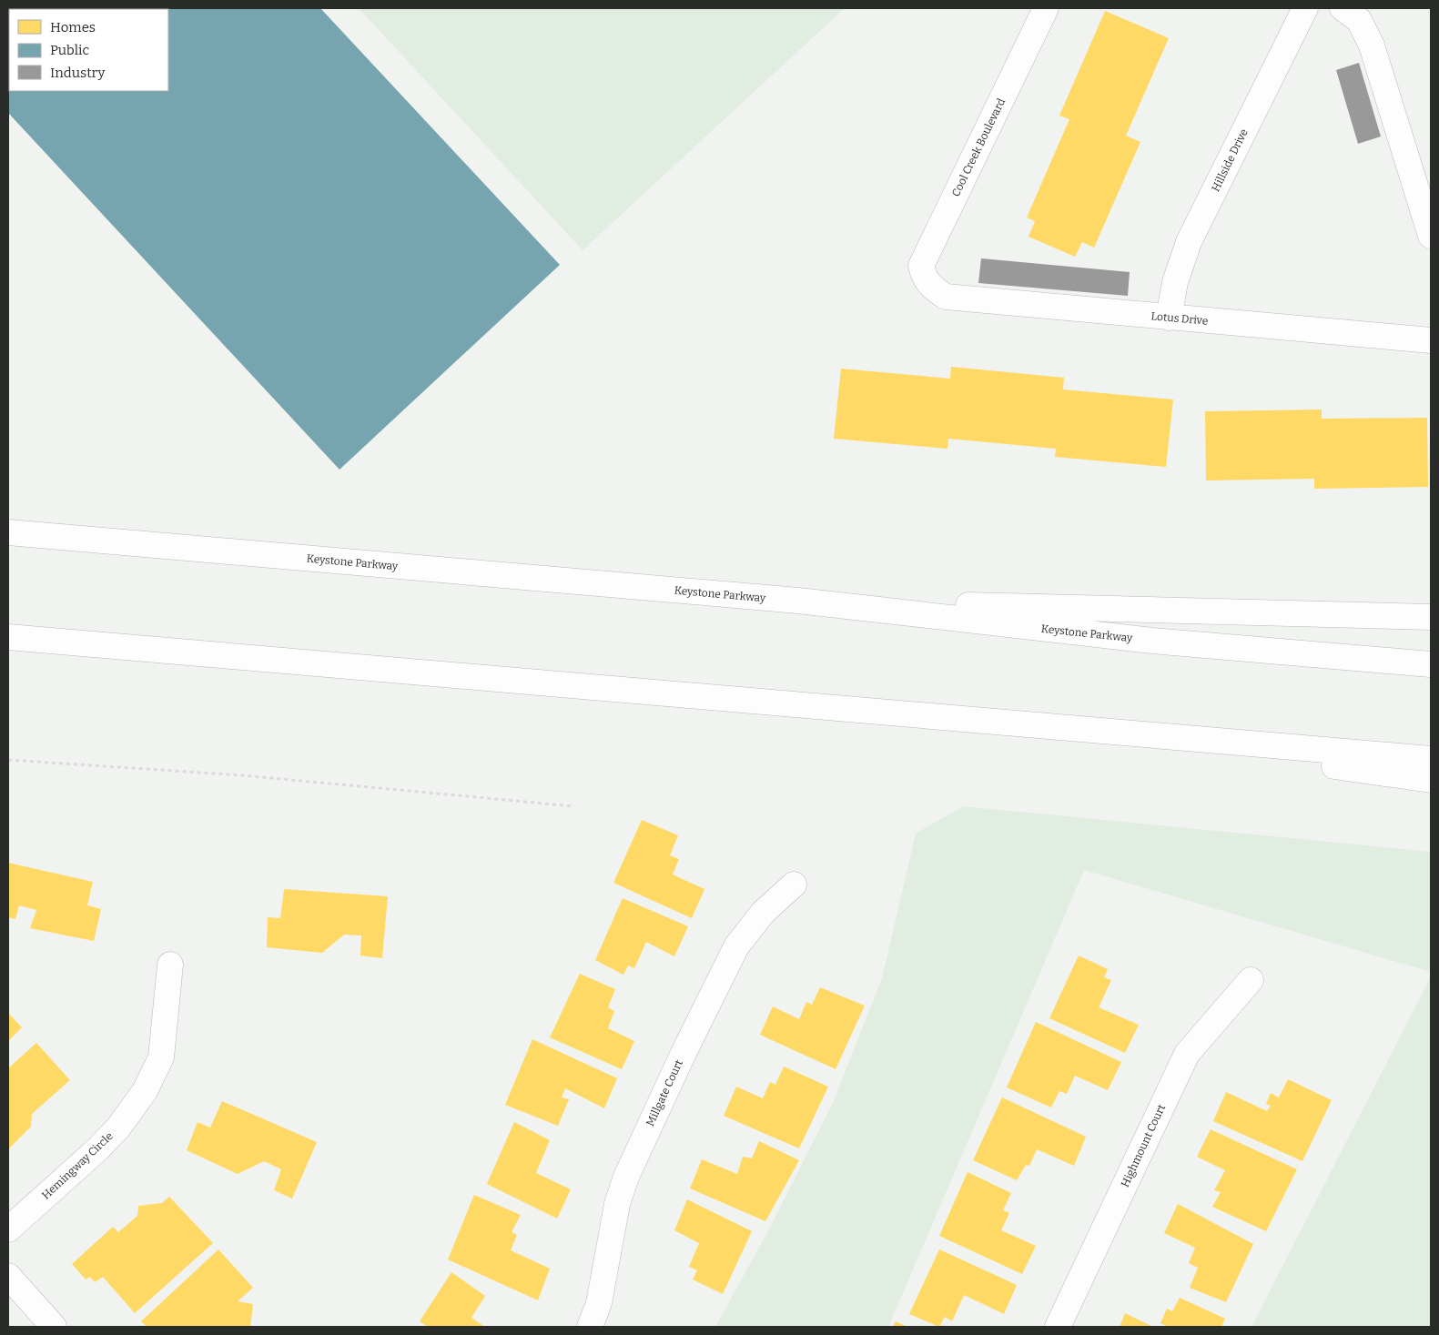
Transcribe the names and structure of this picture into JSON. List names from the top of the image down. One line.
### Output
{"streets":{"main road":["Cool Creek Boulevard","Hillside Drive","Lotus Drive","Keystone Parkway","Millgate Court","Highmount Court","Hemingway Circle"]},"crossings":[["Cool Creek Boulevard","Lotus Drive"],["Hillside Drive","Lotus Drive"]],"legend":["Homes","Public","Industry"]}
